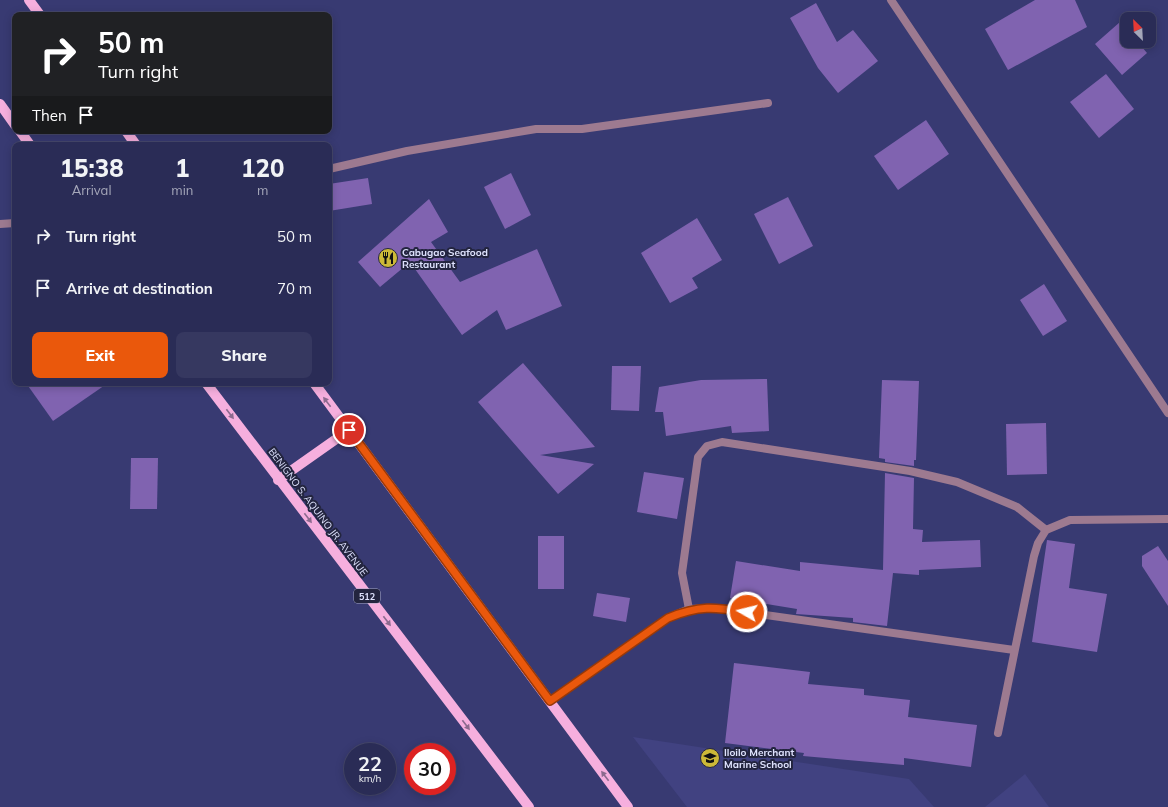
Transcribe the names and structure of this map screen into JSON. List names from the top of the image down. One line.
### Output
{"streets":{"main road":["BENIGNO S. AQUINO JR. AVENUE","512"]},"places":{"restaurant":["Cabugao Seafood Restaurant"],"school or university":["Iloilo Merchant Marine School"]},"north":"top left","page":{"turn":["50 m","Turn right"],"then":"Then","eta":["15:38","Arrival","1","min","120","m"],"list":[{"name":"Turn right","value":"50 m"},{"name":"Arrive at destination","value":"70 m"}],"buttons":["Exit","Share"],"speed":"22 km/h","limit":"30"}}
